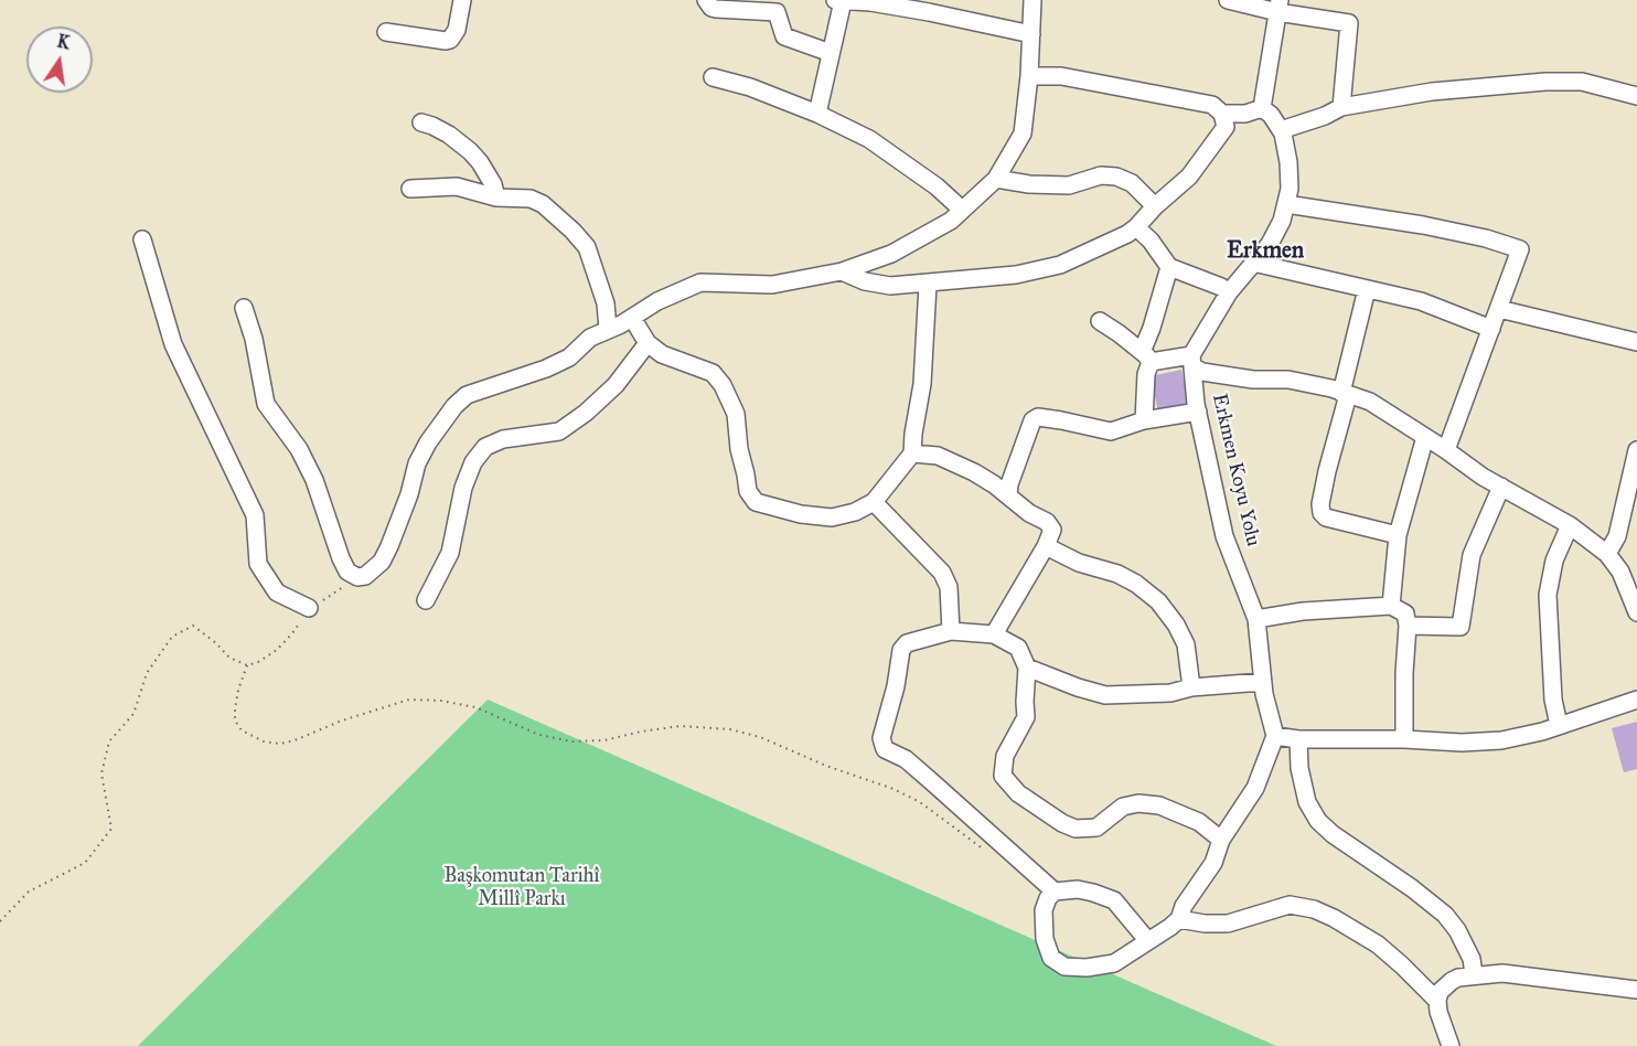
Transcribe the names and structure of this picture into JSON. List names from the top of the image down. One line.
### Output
{"streets":{"street":["Erkmen Koyu Yolu"]},"districts":["Erkmen"],"parks":["Başkomutan Tarihî Millî Parkı"],"north":"top"}
